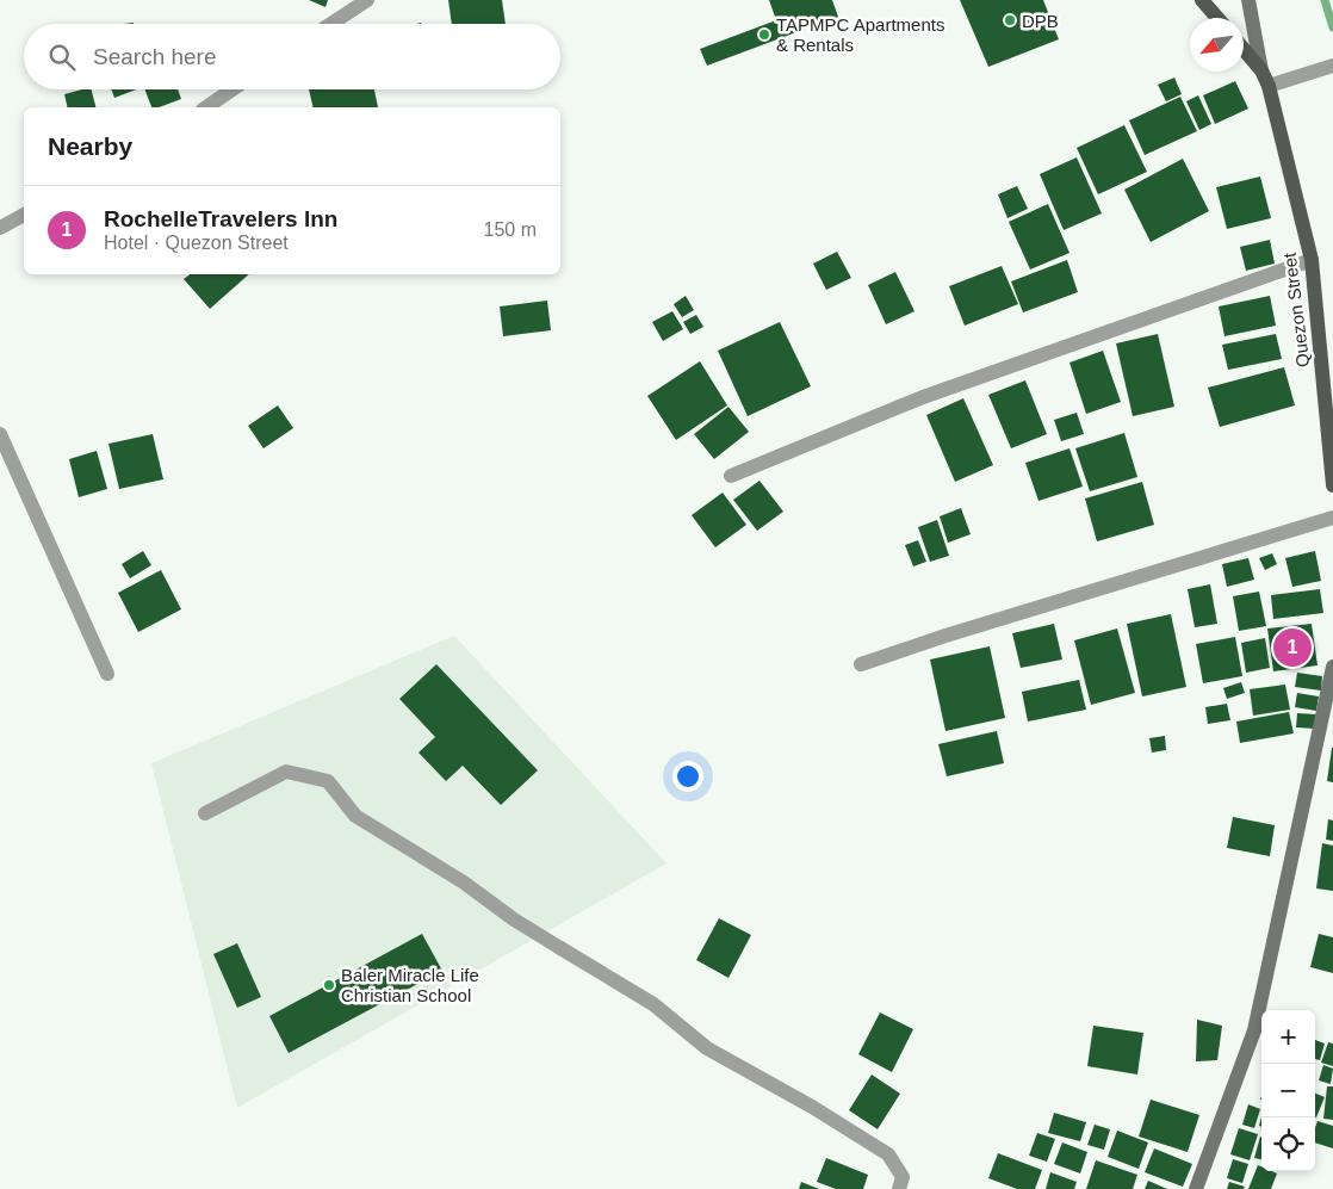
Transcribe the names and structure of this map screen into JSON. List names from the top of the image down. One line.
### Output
{"streets":{"main road":["Quezon Street"]},"places":["DPB","TAPMPC Apartments & Rentals","Baler Miracle Life Christian School"],"north":"bottom left","page":{"search":"Search here","heading":"Nearby","list":[{"mark":"1","name":"RochelleTravelers Inn","note":"Hotel · Quezon Street","value":"150 m"}],"pins":"1","map_buttons":["+","−"]}}
